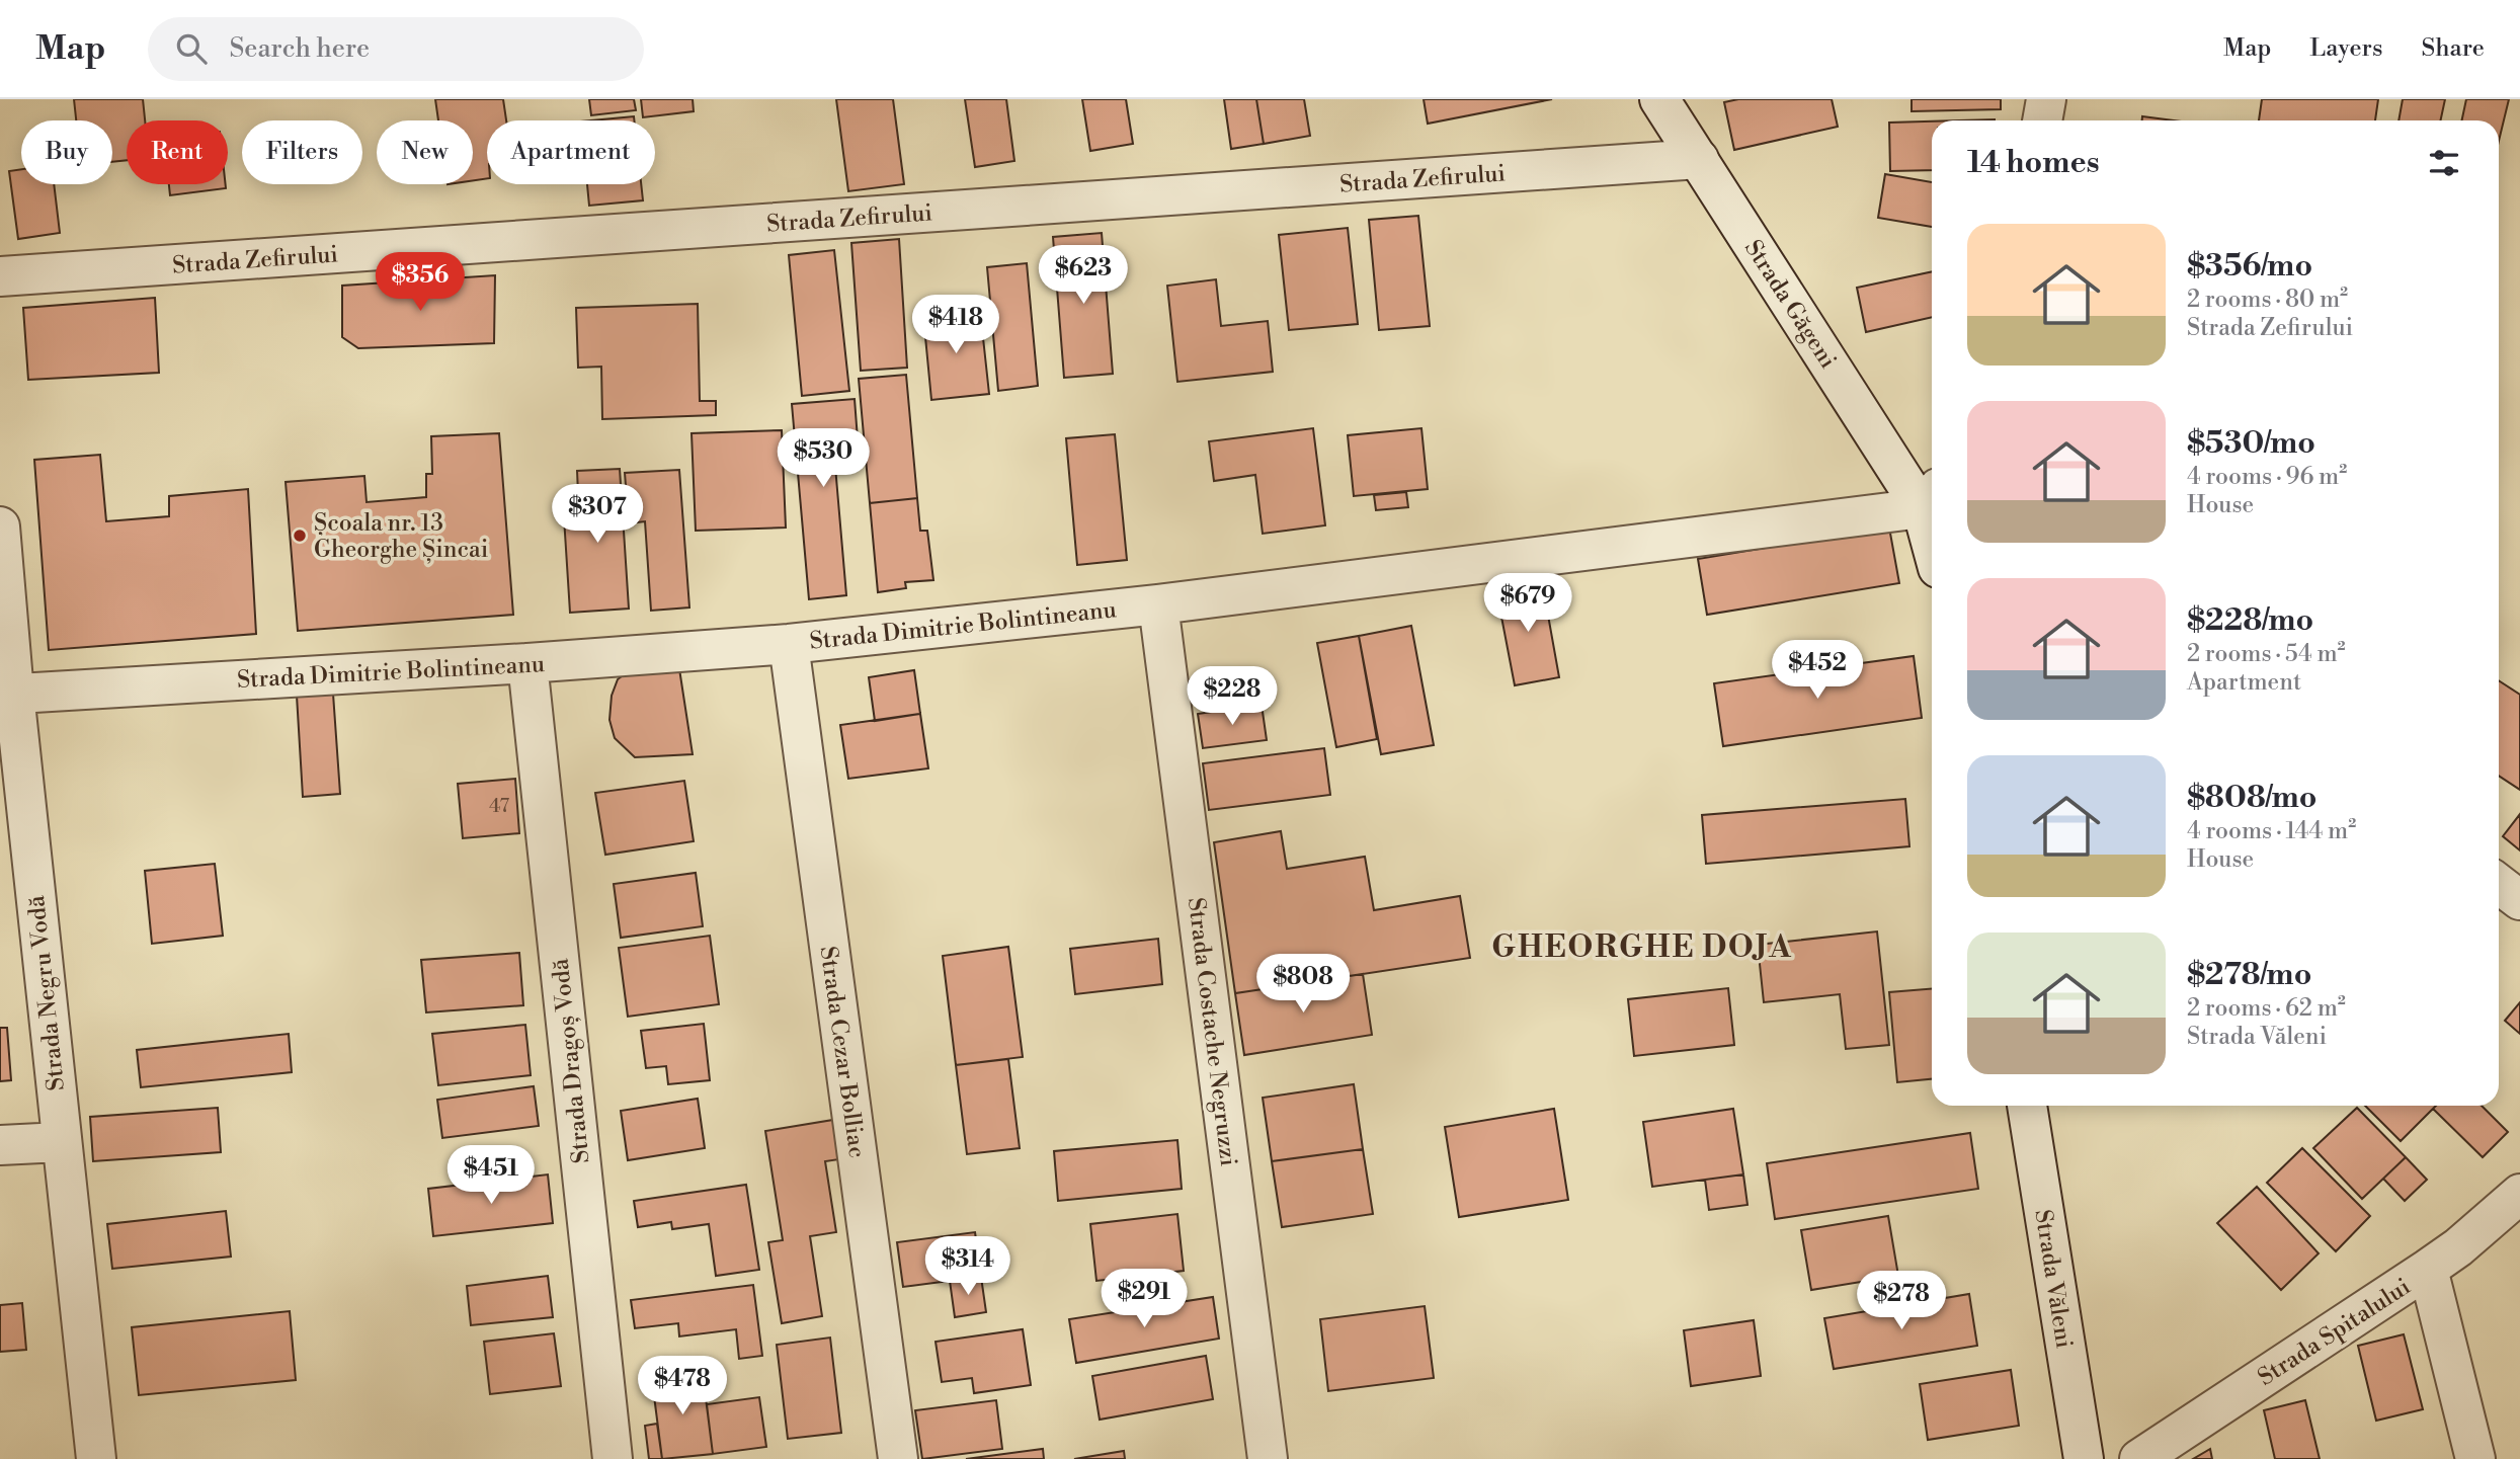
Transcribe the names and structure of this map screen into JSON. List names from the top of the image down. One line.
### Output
{"streets":{"street":["Strada Zefirului","Strada Găgeni","Strada Dimitrie Bolintineanu","Strada Negru Vodă","Strada Costache Negruzzi","Strada Cezar Bolliac","Strada Dragoș Vodă","Strada Văleni","Strada Spitalului"]},"crossings":[["Strada Zefirului","Strada Găgeni"],["Strada Găgeni","Strada Dimitrie Bolintineanu"],["Strada Dimitrie Bolintineanu","Strada Negru Vodă"],["Strada Dimitrie Bolintineanu","Strada Costache Negruzzi"],["Strada Dimitrie Bolintineanu","Strada Cezar Bolliac"],["Strada Dimitrie Bolintineanu","Strada Dragoș Vodă"]],"districts":["GHEORGHE DOJA"],"places":["Școala nr. 13 Gheorghe Șincai"],"house_numbers":["47"],"page":{"header":"Map","search":"Search here","nav":["Map","Layers","Share"],"chip":["Buy","Rent","Filters","New","Apartment"],"heading":"14 homes","list":[{"name":"$356/mo","note":"2 rooms · 80 m² · Strada Zefirului"},{"name":"$530/mo","note":"4 rooms · 96 m² · House"},{"name":"$228/mo","note":"2 rooms · 54 m² · Apartment"},{"name":"$808/mo","note":"4 rooms · 144 m² · House"},{"name":"$278/mo","note":"2 rooms · 62 m² · Strada Văleni"}],"price":["$623","$356","$418","$530","$307","$679","$452","$228","$808","$451","$314","$291","$278","$478"]}}
